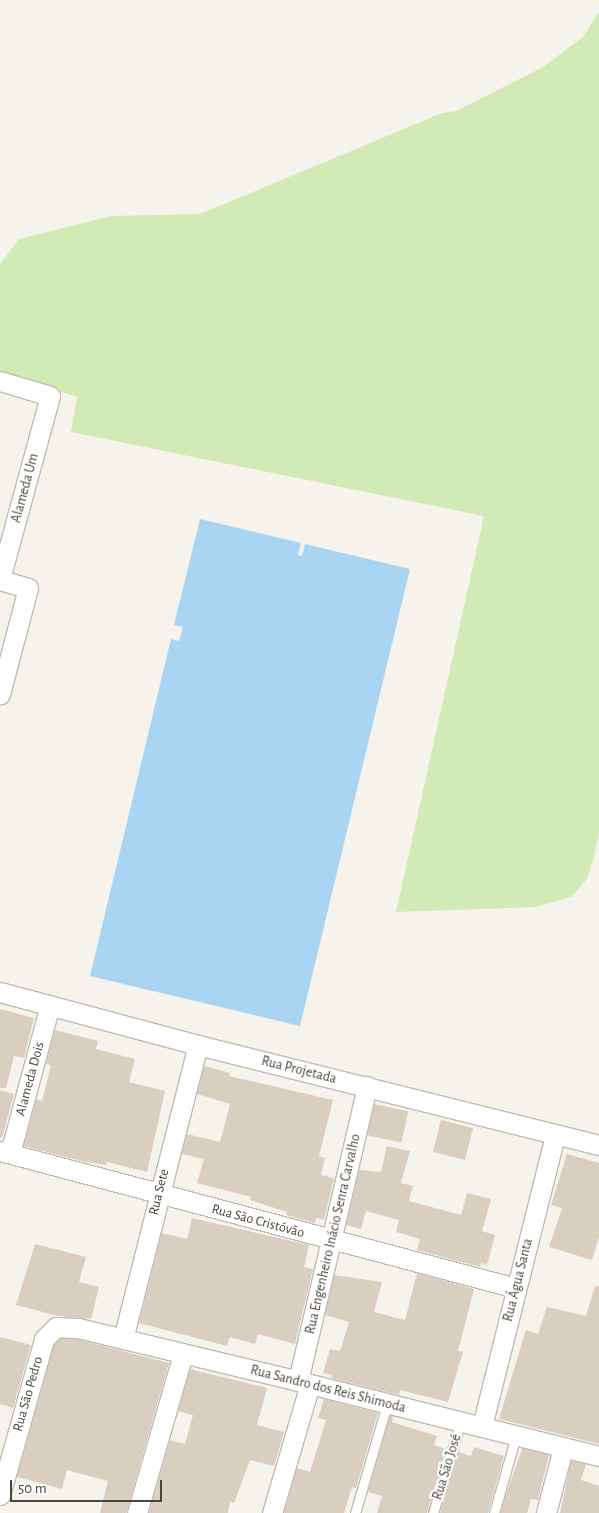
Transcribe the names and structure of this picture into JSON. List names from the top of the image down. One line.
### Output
{"streets":{"street":["Alameda Um","Rua Projetada","Alameda Dois","Rua Sete","Rua São Cristóvão","Rua Engenheiro Inácio Senra Carvalho","Rua Água Santa","Rua Sandro dos Reis Shimoda","Rua São Pedro"],"lane":["Rua São José"]},"crossings":[["Rua Projetada","Alameda Dois"],["Rua Projetada","Rua Sete"],["Rua Projetada","Rua Engenheiro Inácio Senra Carvalho"],["Rua Projetada","Rua Água Santa"],["Alameda Dois","Rua São Cristóvão"],["Rua Sete","Rua São Cristóvão"],["Rua Sete","Rua Sandro dos Reis Shimoda"],["Rua São Cristóvão","Rua Engenheiro Inácio Senra Carvalho"],["Rua São Cristóvão","Rua Água Santa"],["Rua Engenheiro Inácio Senra Carvalho","Rua Sandro dos Reis Shimoda"],["Rua Água Santa","Rua Sandro dos Reis Shimoda"],["Rua Sandro dos Reis Shimoda","Rua São Pedro"],["Rua Sandro dos Reis Shimoda","Rua São José"]],"scale_bar":"50 m"}
